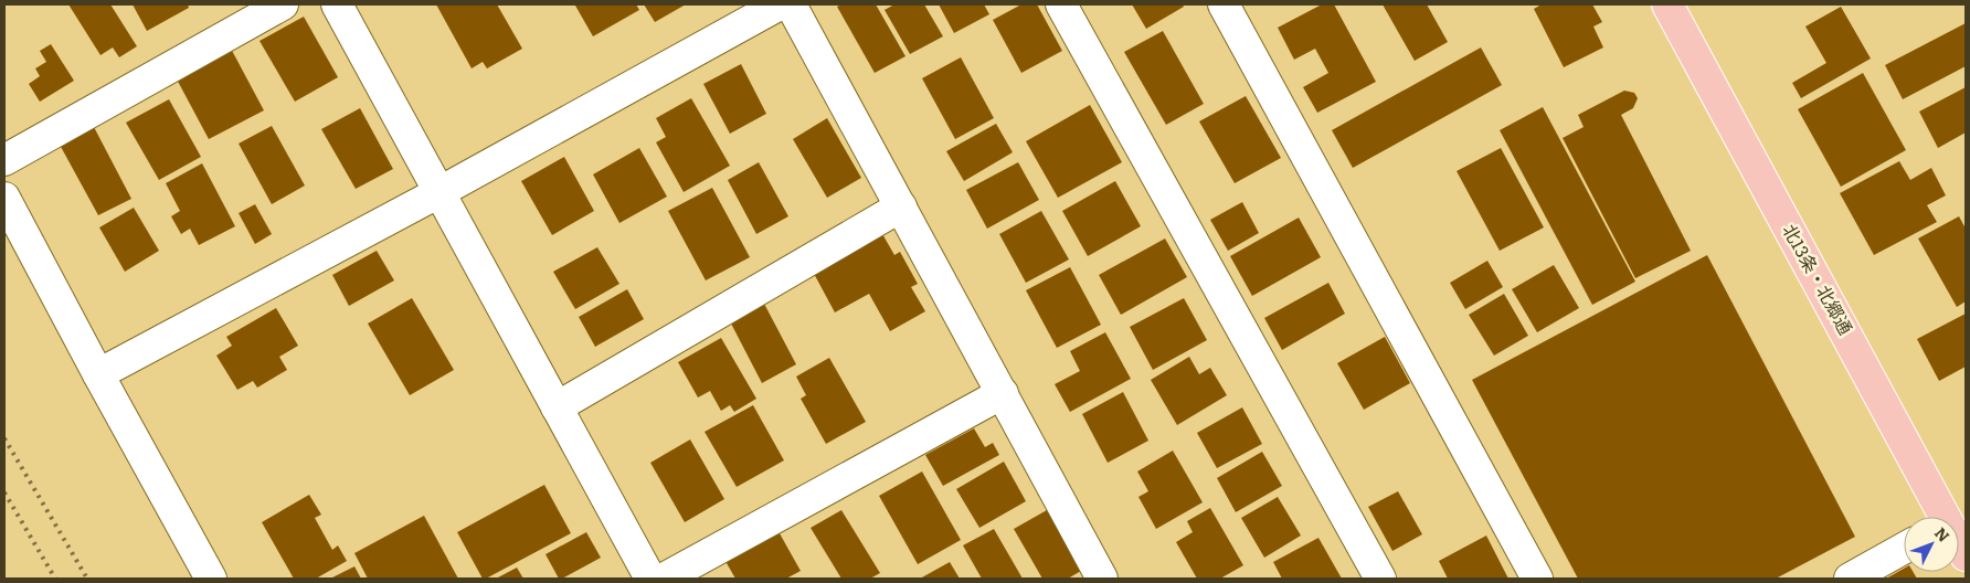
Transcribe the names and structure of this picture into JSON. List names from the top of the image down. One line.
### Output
{"streets":{"main road":["北13条・北郷通"]},"north":"top right"}
